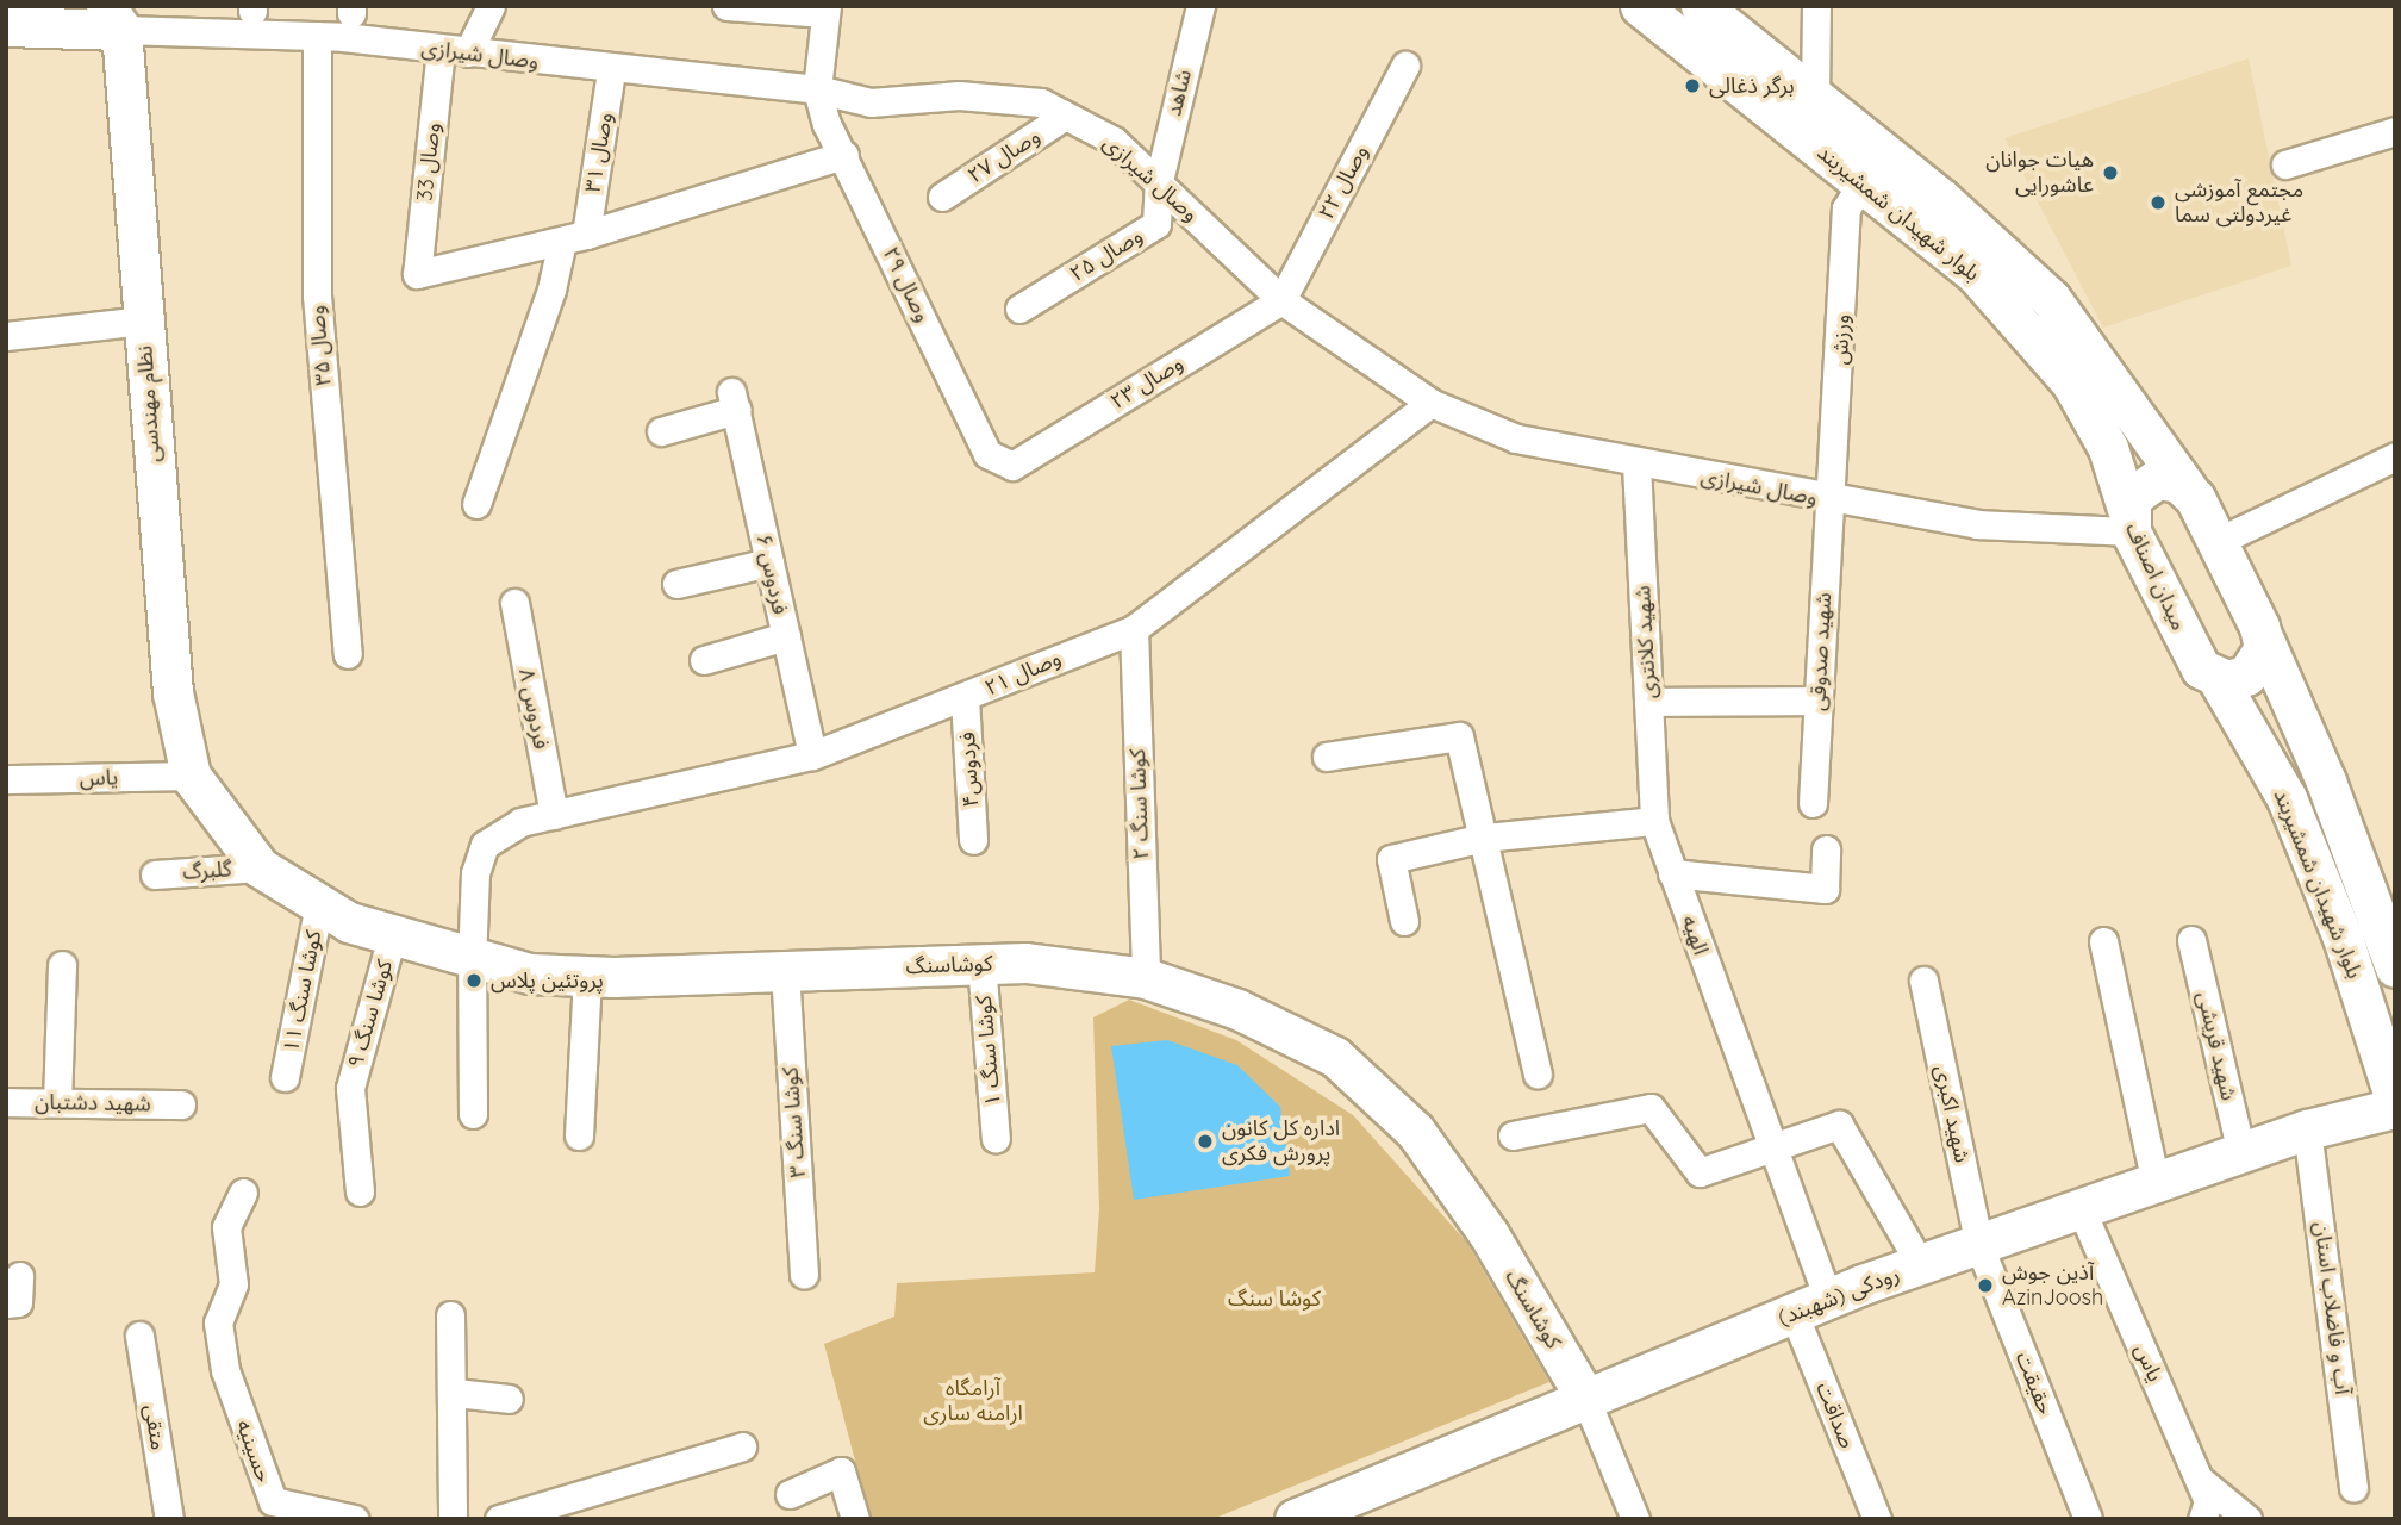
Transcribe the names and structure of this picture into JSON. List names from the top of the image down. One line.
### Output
{"streets":{"main road":["وصال شیرازی","بلوار شهیدان شمشیربند","نظام مهندسی","میدان اصناف","کوشاسنگ","رودکی (شهبند)"],"street":["شاهد","وصال ۳۱","وصال ۲۷","وصال 33","وصال ۲۲","وصال ۲۵","وصال ۲۹","ورزش","وصال ۳۵","وصال ۲۳","فردوس ۶","شهید کلانتری","شهید صدوقی","وصال ۲۱","فردوس ۸","فردوس۴","یاس","کوشا سنگ ۲","گلبرگ","الهیه","۱۱ کوشا سنگ","کوشا سنگ ۹","شهید قریشی","کوشا سنگ ۱","شهید دشتبان","شهید اکبری","کوشا سنگ ۳","آب و فاضلاب استان","حقیقت","صداقت","متقی","حسینیه"]},"crossings":[["وصال شیرازی","شاهد"],["وصال شیرازی","وصال ۳۱"],["وصال شیرازی","وصال ۲۷"],["وصال شیرازی","وصال 33"],["وصال شیرازی","وصال ۲۲"],["وصال شیرازی","بلوار شهیدان شمشیربند"],["وصال شیرازی","وصال ۲۵"],["وصال شیرازی","وصال ۲۹"],["وصال شیرازی","ورزش"],["وصال شیرازی","وصال ۳۵"],["وصال شیرازی","وصال ۲۳"],["وصال شیرازی","نظام مهندسی"],["وصال شیرازی","میدان اصناف"],["وصال شیرازی","شهید کلانتری"],["وصال شیرازی","شهید صدوقی"],["وصال شیرازی","وصال ۲۱"],["شاهد","وصال ۲۵"],["وصال ۳۱","وصال 33"],["وصال ۲۲","وصال ۲۳"],["بلوار شهیدان شمشیربند","ورزش"],["بلوار شهیدان شمشیربند","میدان اصناف"],["وصال ۲۹","وصال ۲۳"],["ورزش","شهید صدوقی"],["نظام مهندسی","یاس"],["نظام مهندسی","کوشاسنگ"],["فردوس ۶","وصال ۲۱"],["شهید کلانتری","الهیه"],["وصال ۲۱","فردوس ۸"],["وصال ۲۱","فردوس۴"],["وصال ۲۱","کوشا سنگ ۲"],["وصال ۲۱","کوشاسنگ"],["یاس","کوشاسنگ"],["یاس","رودکی (شهبند)"],["کوشا سنگ ۲","کوشاسنگ"],["گلبرگ","کوشاسنگ"],["الهیه","رودکی (شهبند)"],["الهیه","صداقت"],["کوشاسنگ","۱۱ کوشا سنگ"],["کوشاسنگ","کوشا سنگ ۹"],["کوشاسنگ","کوشا سنگ ۱"],["کوشاسنگ","کوشا سنگ ۳"],["کوشاسنگ","رودکی (شهبند)"],["شهید قریشی","رودکی (شهبند)"],["شهید اکبری","رودکی (شهبند)"],["شهید اکبری","حقیقت"],["رودکی (شهبند)","آب و فاضلاب استان"],["رودکی (شهبند)","حقیقت"],["رودکی (شهبند)","صداقت"]],"parks":["کوشا سنگ","آرامگاه ارامنه ساری"],"places":["برگر ذغالی","هیات جوانان عاشورایی","مجتمع آموزشی غیردولتی سما","پروتئین پلاس","اداره کل کانون پرورش فکری","آذین جوش AzinJoosh"]}
